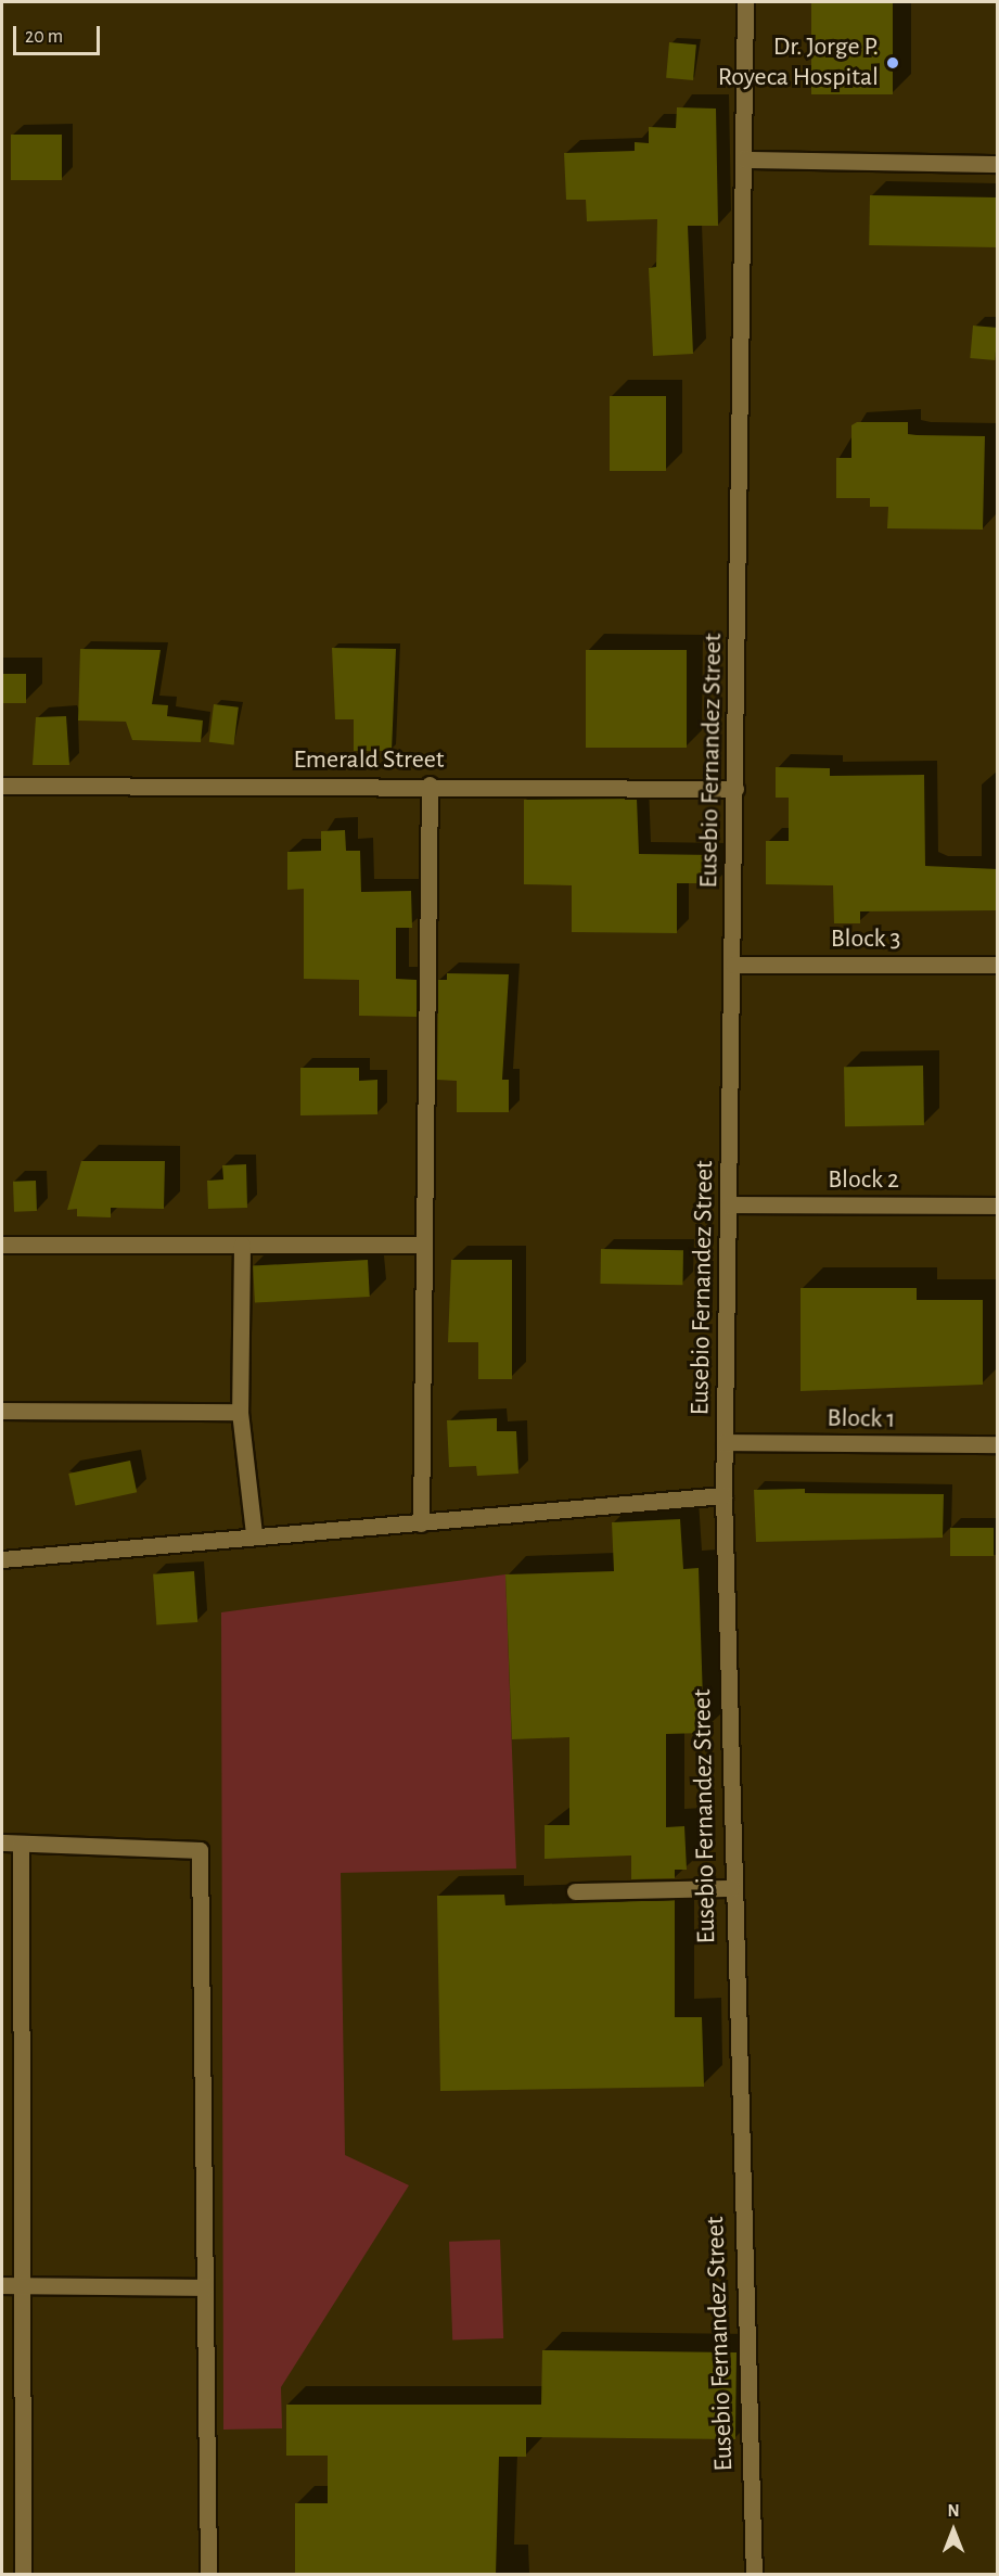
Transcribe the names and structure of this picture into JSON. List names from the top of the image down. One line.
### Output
{"streets":{"street":["Emerald Street","Eusebio Fernandez Street","Block 3","Block 2","Block 1"]},"crossings":[["Emerald Street","Eusebio Fernandez Street"],["Eusebio Fernandez Street","Block 3"],["Eusebio Fernandez Street","Block 2"],["Eusebio Fernandez Street","Block 1"]],"places":["Dr. Jorge P. Royeca Hospital"],"scale_bar":"20 m","north":"top"}
